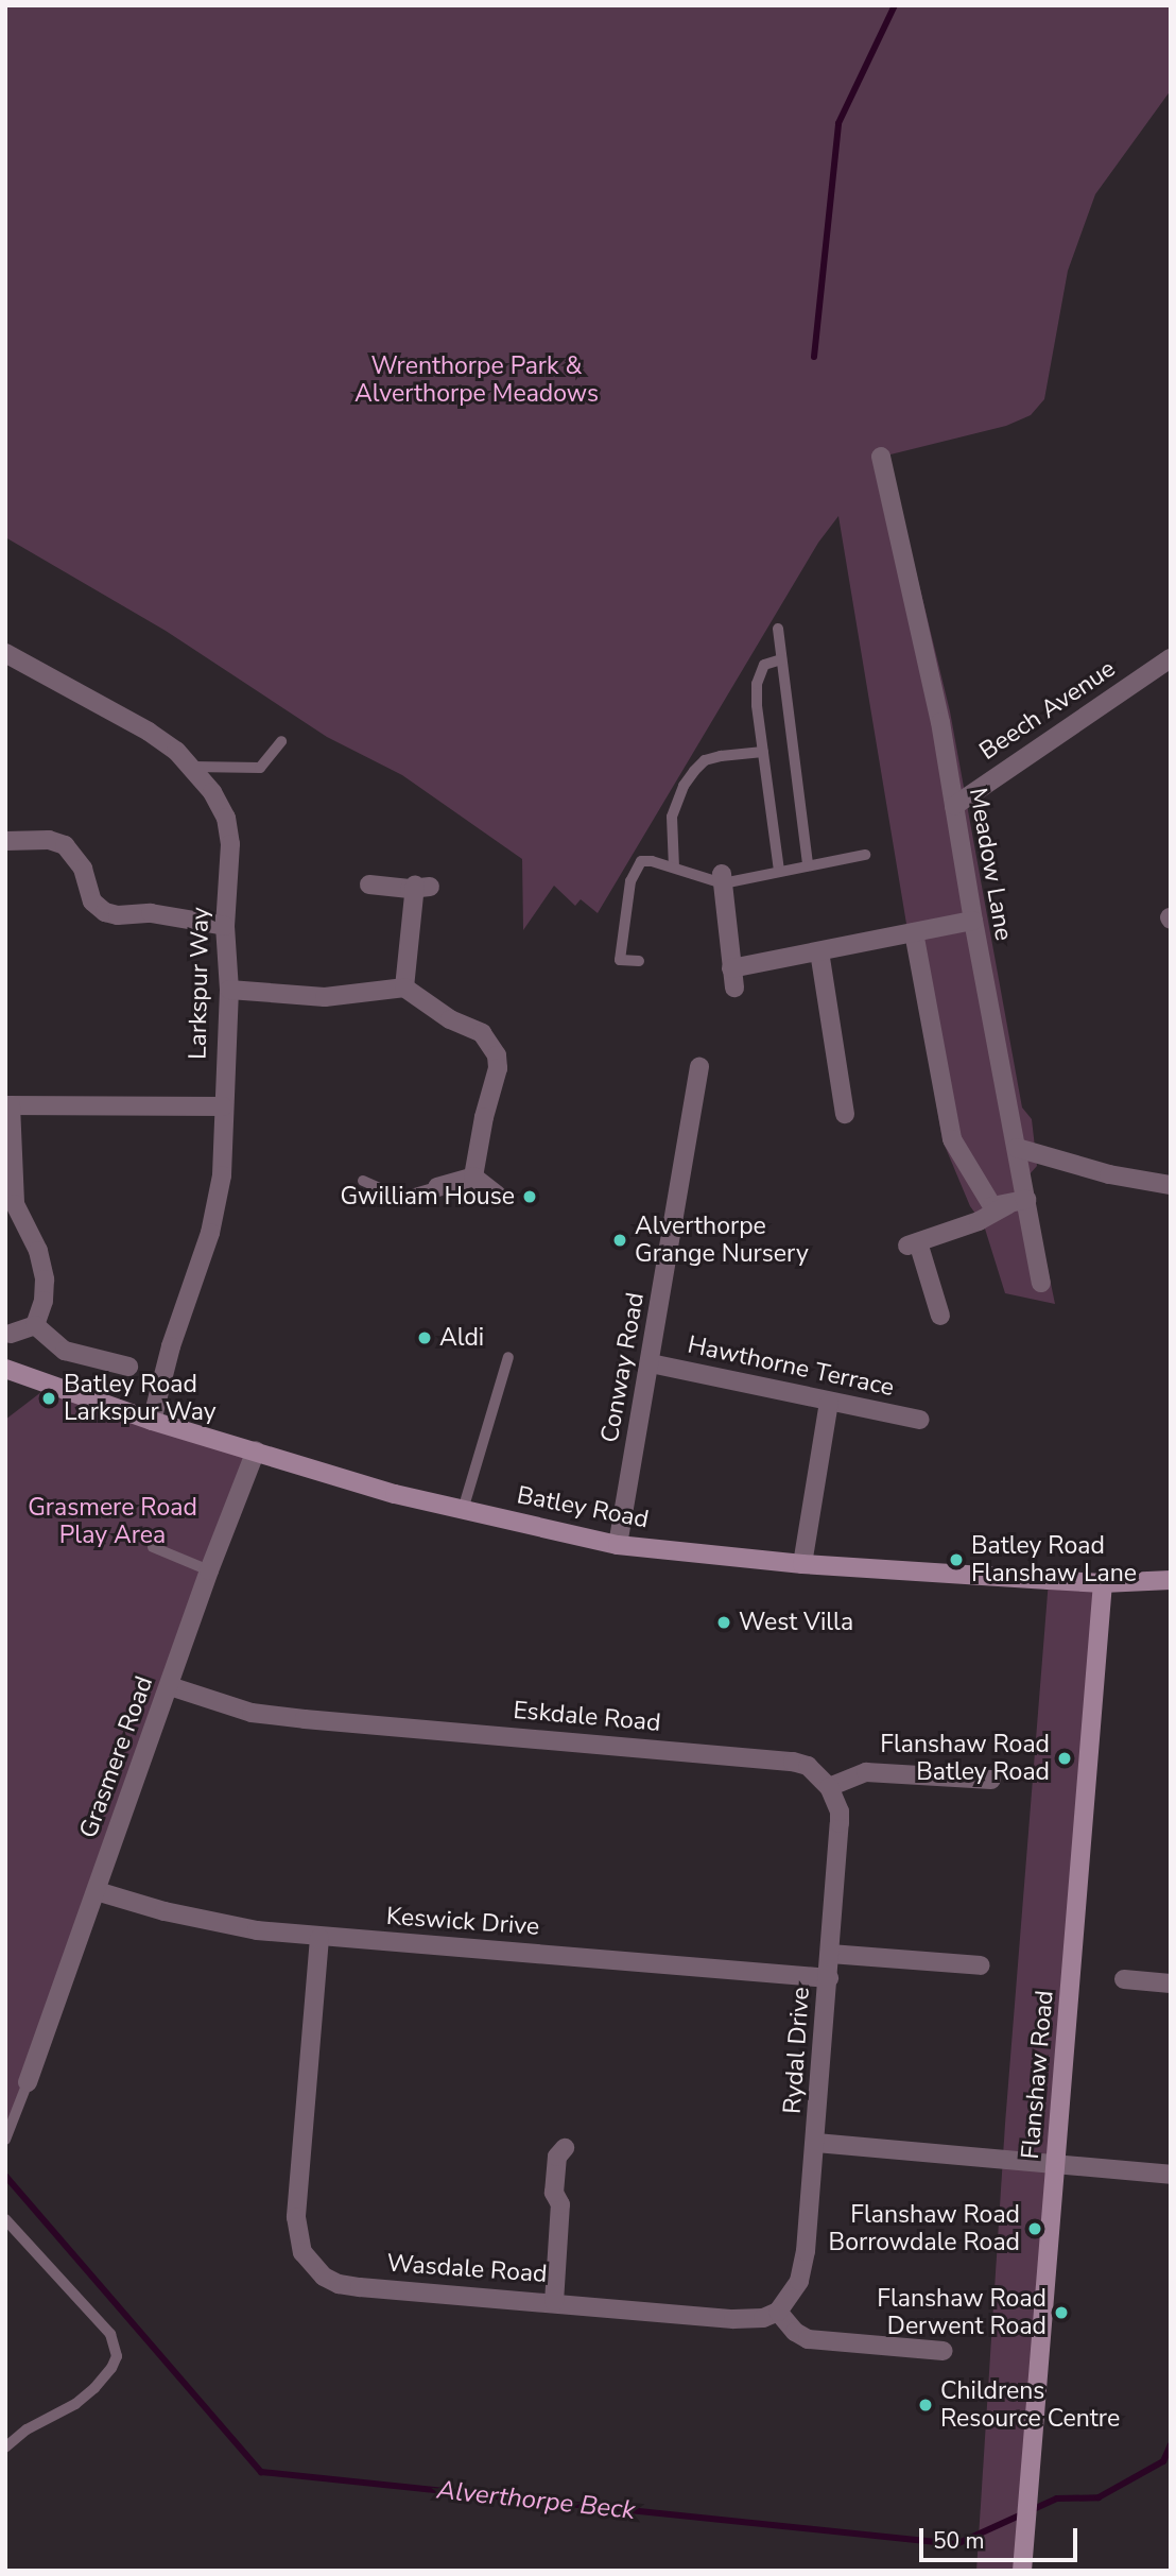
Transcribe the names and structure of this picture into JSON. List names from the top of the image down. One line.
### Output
{"streets":{"street":["Beech Avenue","Meadow Lane","Larkspur Way","Hawthorne Terrace","Conway Road","Batley Road","Eskdale Road","Grasmere Road","Keswick Drive","Rydal Drive","Flanshaw Road","Wasdale Road"]},"crossings":[["Beech Avenue","Meadow Lane"],["Larkspur Way","Batley Road"],["Hawthorne Terrace","Conway Road"],["Conway Road","Batley Road"],["Batley Road","Grasmere Road"],["Batley Road","Flanshaw Road"],["Eskdale Road","Grasmere Road"],["Eskdale Road","Rydal Drive"],["Grasmere Road","Keswick Drive"],["Keswick Drive","Rydal Drive"],["Keswick Drive","Wasdale Road"],["Rydal Drive","Wasdale Road"]],"water":["Alverthorpe Beck"],"parks":["Wrenthorpe Park & Alverthorpe Meadows","Grasmere Road Play Area"],"places":["Gwilliam House","Alverthorpe Grange Nursery","Aldi","Batley Road Larkspur Way","Batley Road Flanshaw Lane","West Villa","Flanshaw Road Batley Road","Flanshaw Road Borrowdale Road","Flanshaw Road Derwent Road","Childrens Resource Centre"],"scale_bar":"50 m"}
